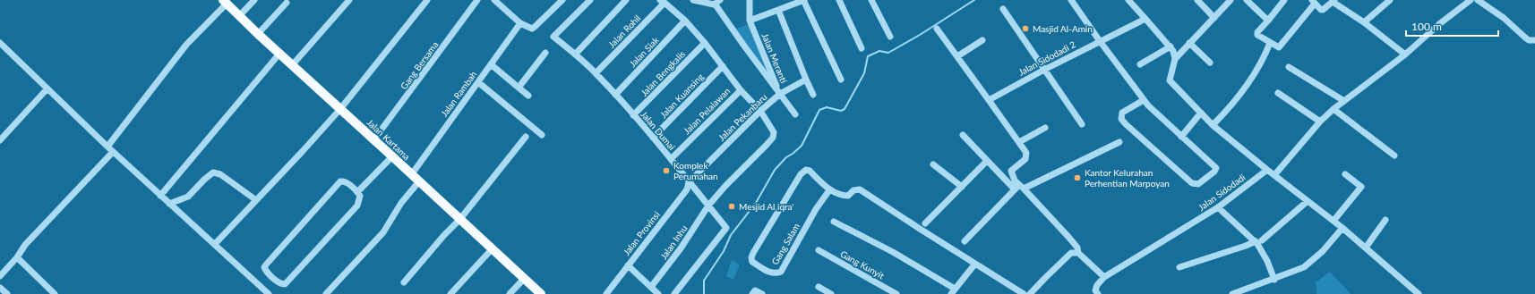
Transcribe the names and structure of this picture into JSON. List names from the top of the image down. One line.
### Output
{"streets":{"main road":["Jalan Kartama"],"street":["Jalan Rohil","Jalan Siak","Jalan Meranti","Jalan Sidodadi 2","Gang Bersama","Jalan Bengkalis","Jalan Rambah","Jalan Kuansing","Jalan Pelalawan","Jalan Pekanbaru","Jalan Dumai","Jalan Sidodadi","Jalan Provinsi","Jalan Inhu","Gang Salam","Gang Kunyit"]},"crossings":[["Jalan Rohil","Jalan Dumai"],["Jalan Siak","Jalan Dumai"],["Jalan Meranti","Jalan Pekanbaru"],["Gang Bersama","Jalan Kartama"],["Jalan Bengkalis","Jalan Dumai"],["Jalan Rambah","Jalan Kartama"],["Jalan Kuansing","Jalan Dumai"],["Jalan Pelalawan","Jalan Dumai"],["Jalan Pekanbaru","Jalan Dumai"],["Jalan Pekanbaru","Jalan Provinsi"],["Jalan Dumai","Jalan Provinsi"],["Jalan Dumai","Jalan Inhu"]],"places":["Masjid Al-Amin","Komplek Perumahan","Kantor Kelurahan Perhentian Marpoyan","Mesjid Al iqra'"],"scale_bar":"100 m"}
